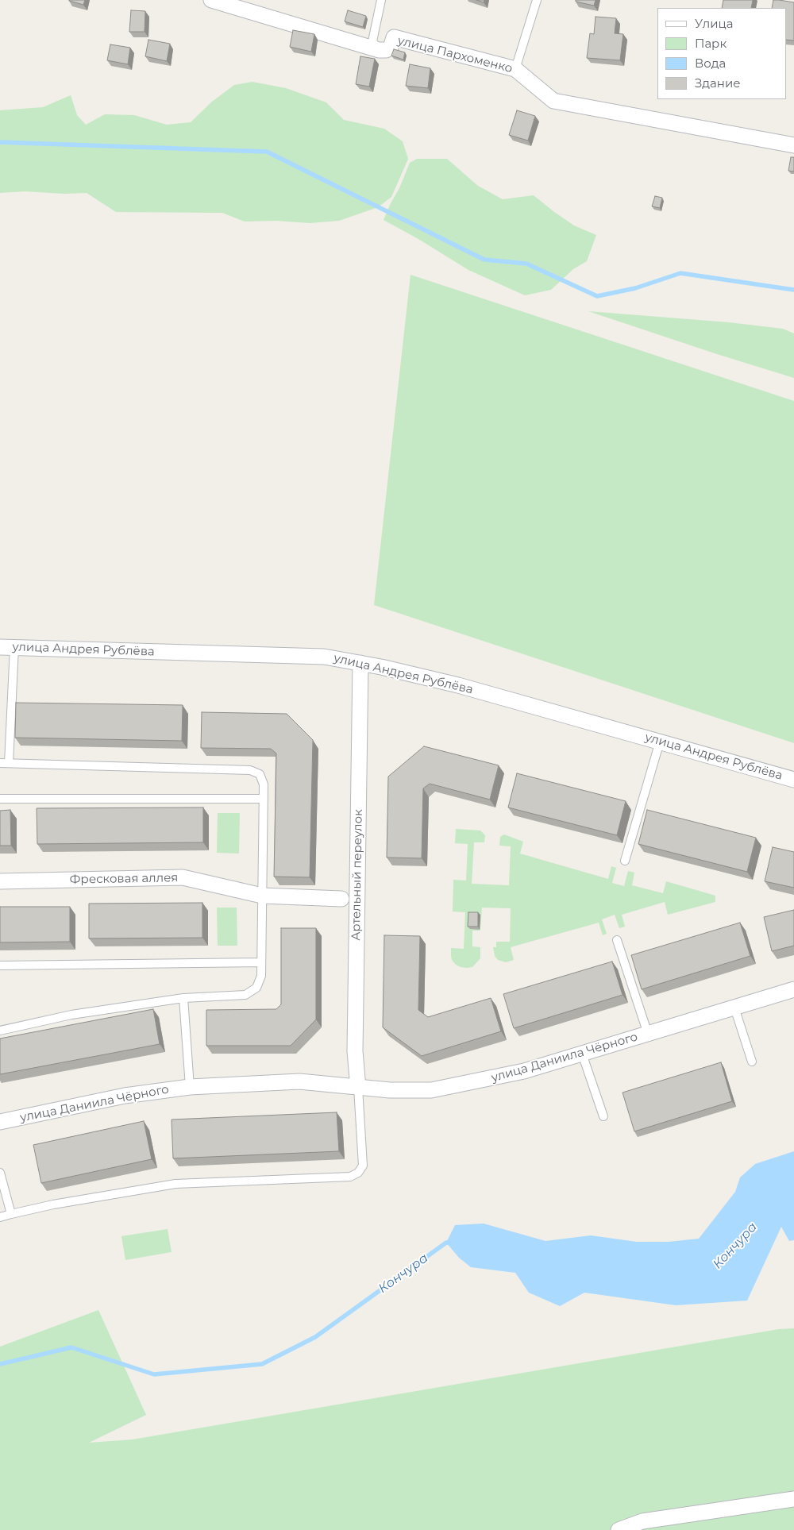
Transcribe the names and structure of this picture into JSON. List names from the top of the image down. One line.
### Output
{"streets":{"street":["улица Пархоменко","улица Андрея Рублёва","Артельный переулок","Фресковая аллея","улица Даниила Чёрного"]},"crossings":[["улица Андрея Рублёва","Артельный переулок"],["Артельный переулок","улица Даниила Чёрного"]],"water":["Кончура"],"legend":["Улица","Парк","Вода","Здание"]}
